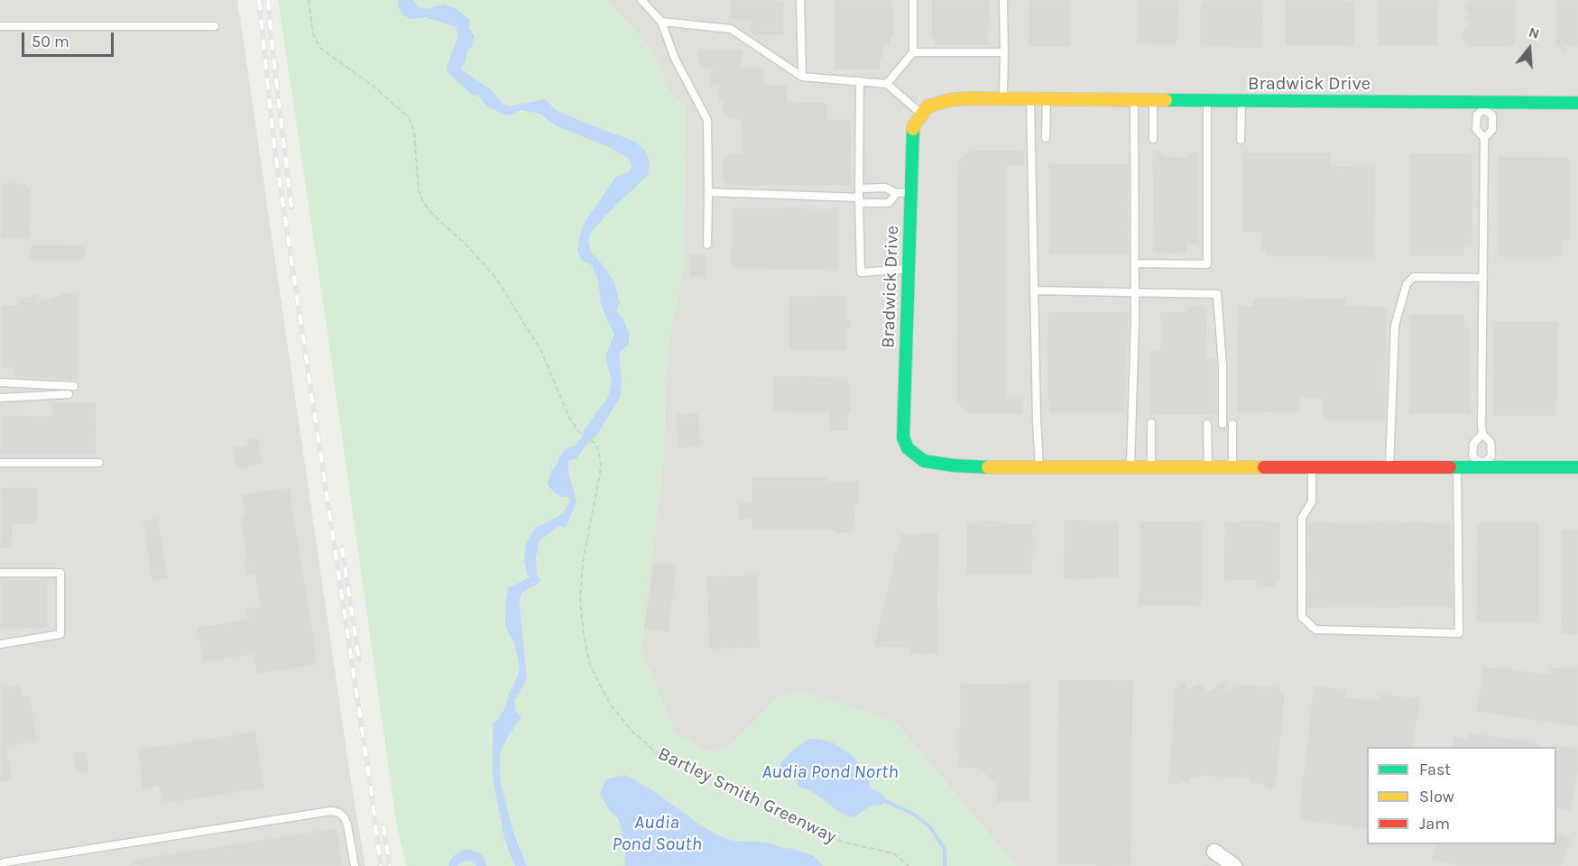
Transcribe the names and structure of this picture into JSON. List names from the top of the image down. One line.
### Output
{"streets":{"street":["Bradwick Drive"],"path":["Bartley Smith Greenway"]},"water":["Audia Pond North","Audia Pond South"],"legend":["Fast","Slow","Jam"],"scale_bar":"50 m","north":"top"}
